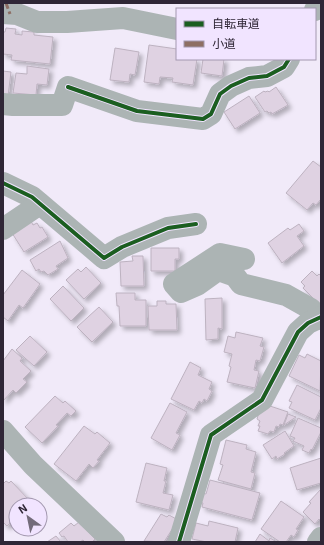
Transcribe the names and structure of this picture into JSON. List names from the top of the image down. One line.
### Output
{"legend":["自転車道","小道"],"north":"top left"}
